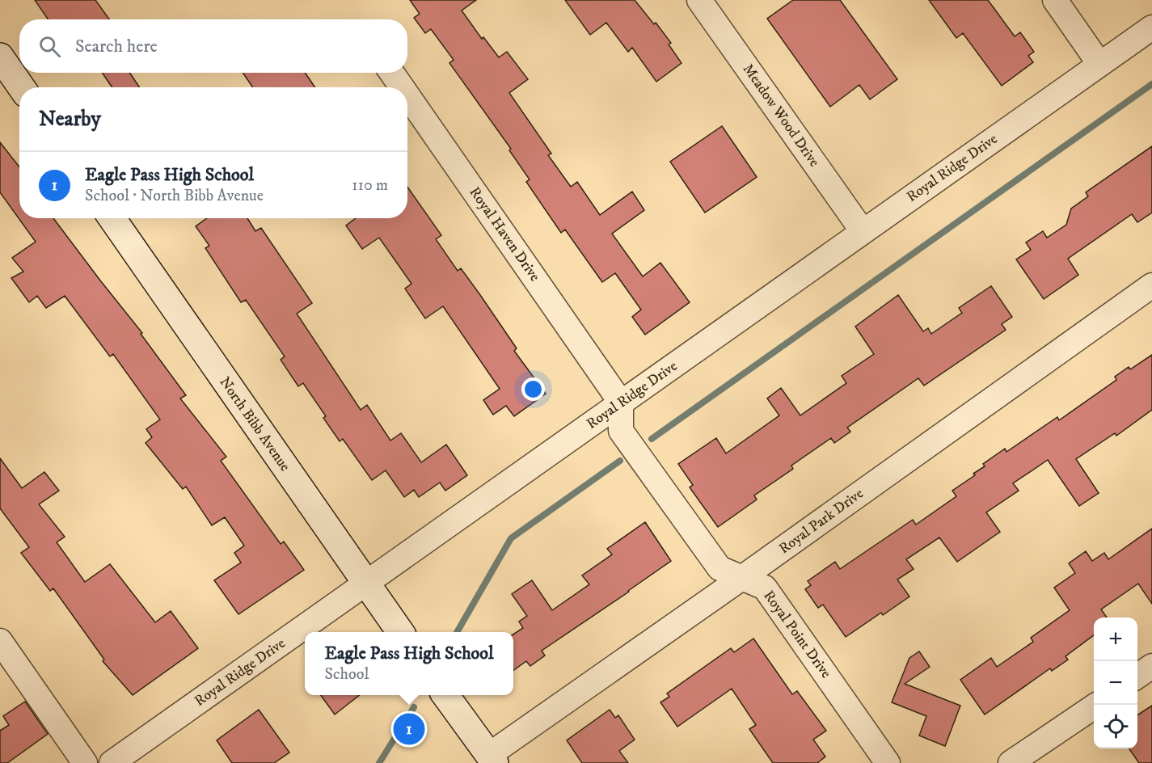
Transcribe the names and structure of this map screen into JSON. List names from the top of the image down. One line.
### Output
{"streets":{"main road":["North Bibb Avenue"],"street":["Meadow Wood Drive","Royal Ridge Drive","Royal Haven Drive","Royal Park Drive","Royal Point Drive"]},"crossings":[["Meadow Wood Drive","Royal Ridge Drive"],["Royal Ridge Drive","Royal Haven Drive"],["Royal Ridge Drive","North Bibb Avenue"],["Royal Ridge Drive","Royal Point Drive"],["Royal Haven Drive","Royal Point Drive"],["Royal Park Drive","Royal Point Drive"]],"page":{"search":"Search here","heading":"Nearby","list":[{"mark":"1","name":"Eagle Pass High School","note":"School · North Bibb Avenue","value":"110 m"}],"map_buttons":["+","−"],"popup":["Eagle Pass High School","School"],"pins":"1"}}
